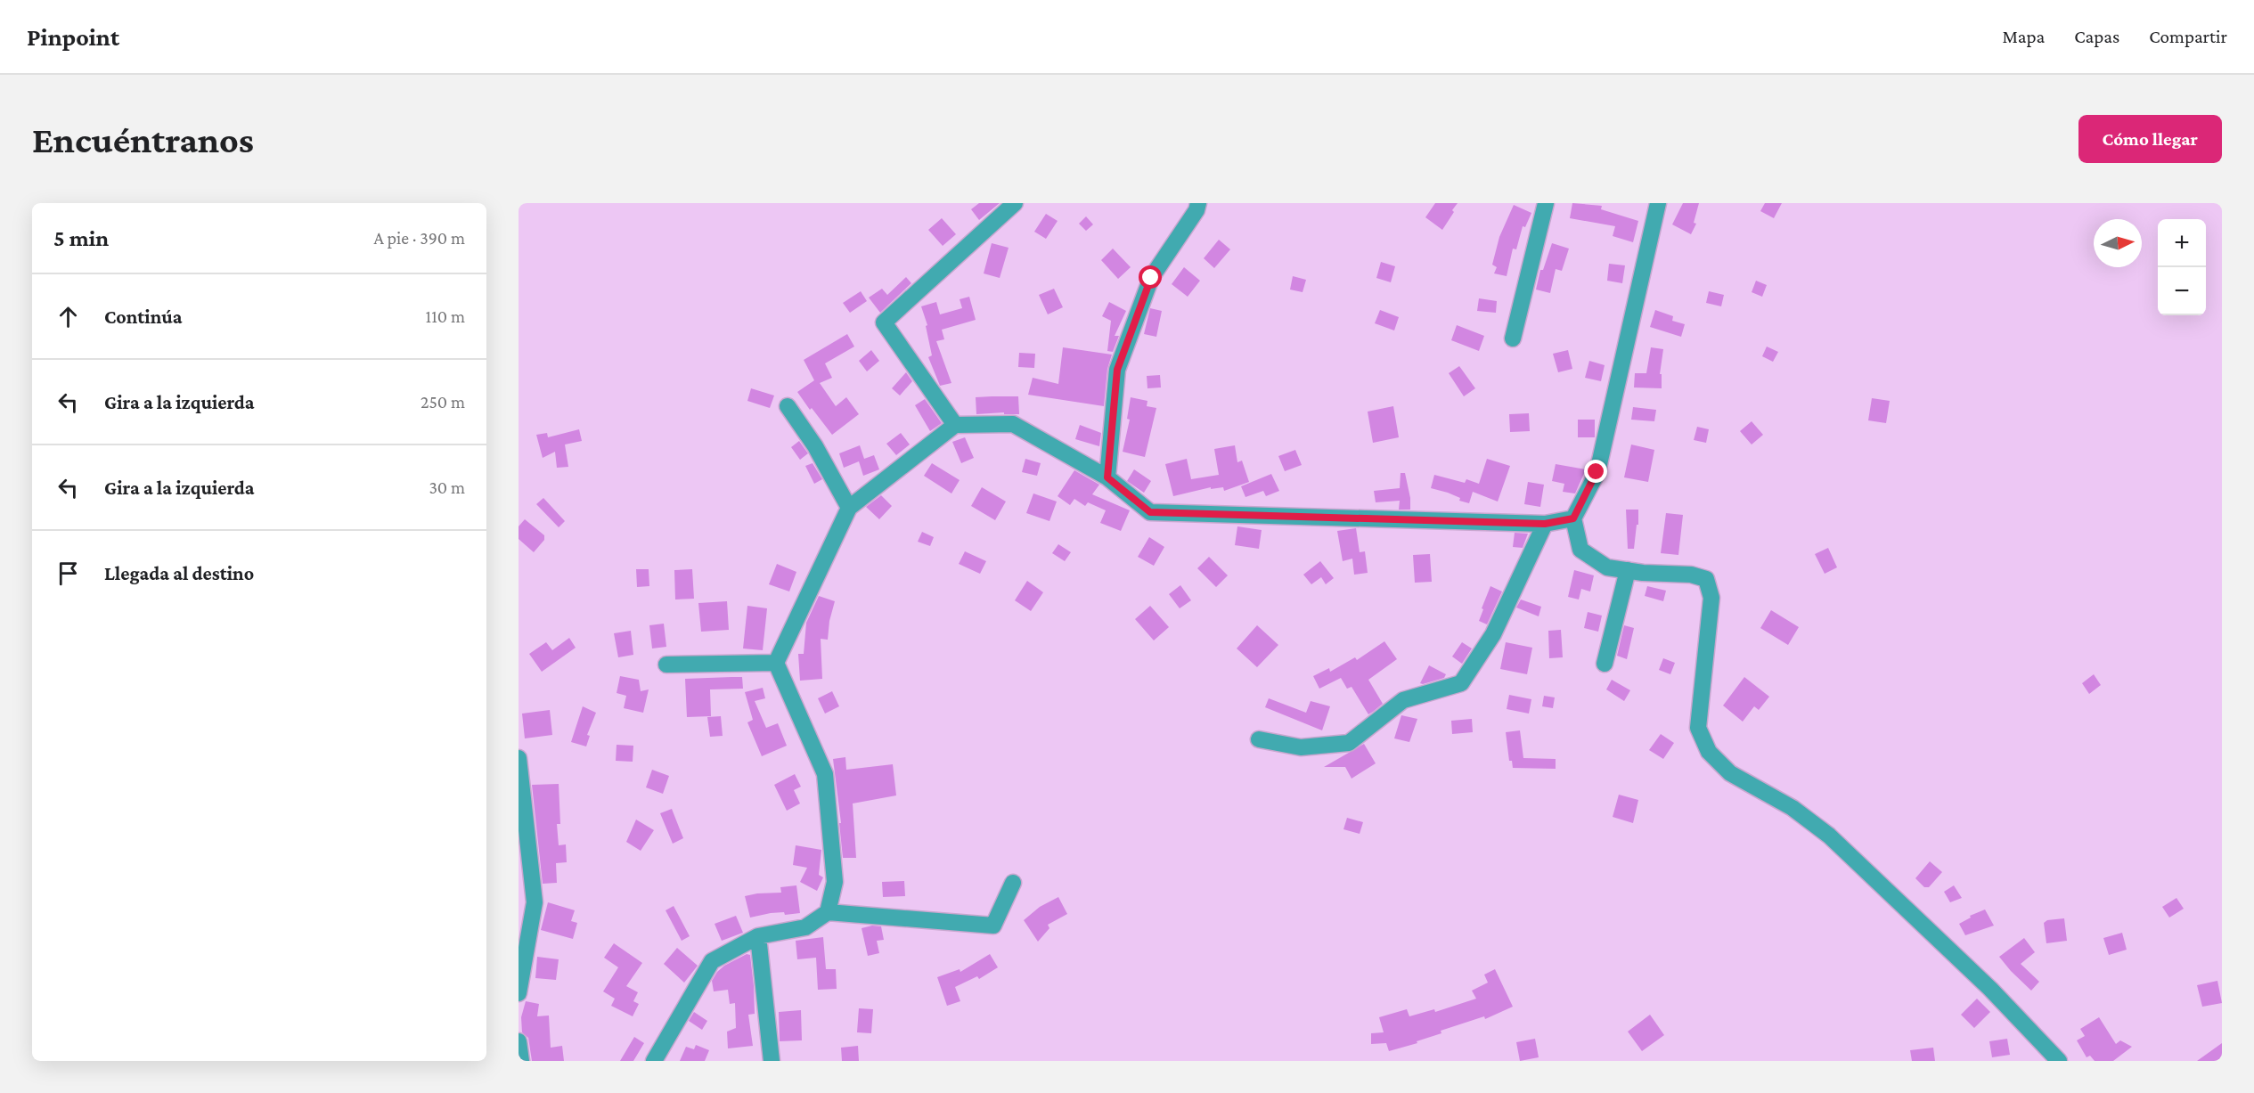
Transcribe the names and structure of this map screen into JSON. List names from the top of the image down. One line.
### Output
{"north":"right","page":{"header":"Pinpoint","nav":["Mapa","Capas","Compartir"],"buttons":"Cómo llegar","title":"Encuéntranos","heading":["5 min","A pie · 390 m"],"map_buttons":["+","−"],"list":[["Continúa","110 m"],["Gira a la izquierda","250 m"],["Gira a la izquierda","30 m"],"Llegada al destino"]}}
